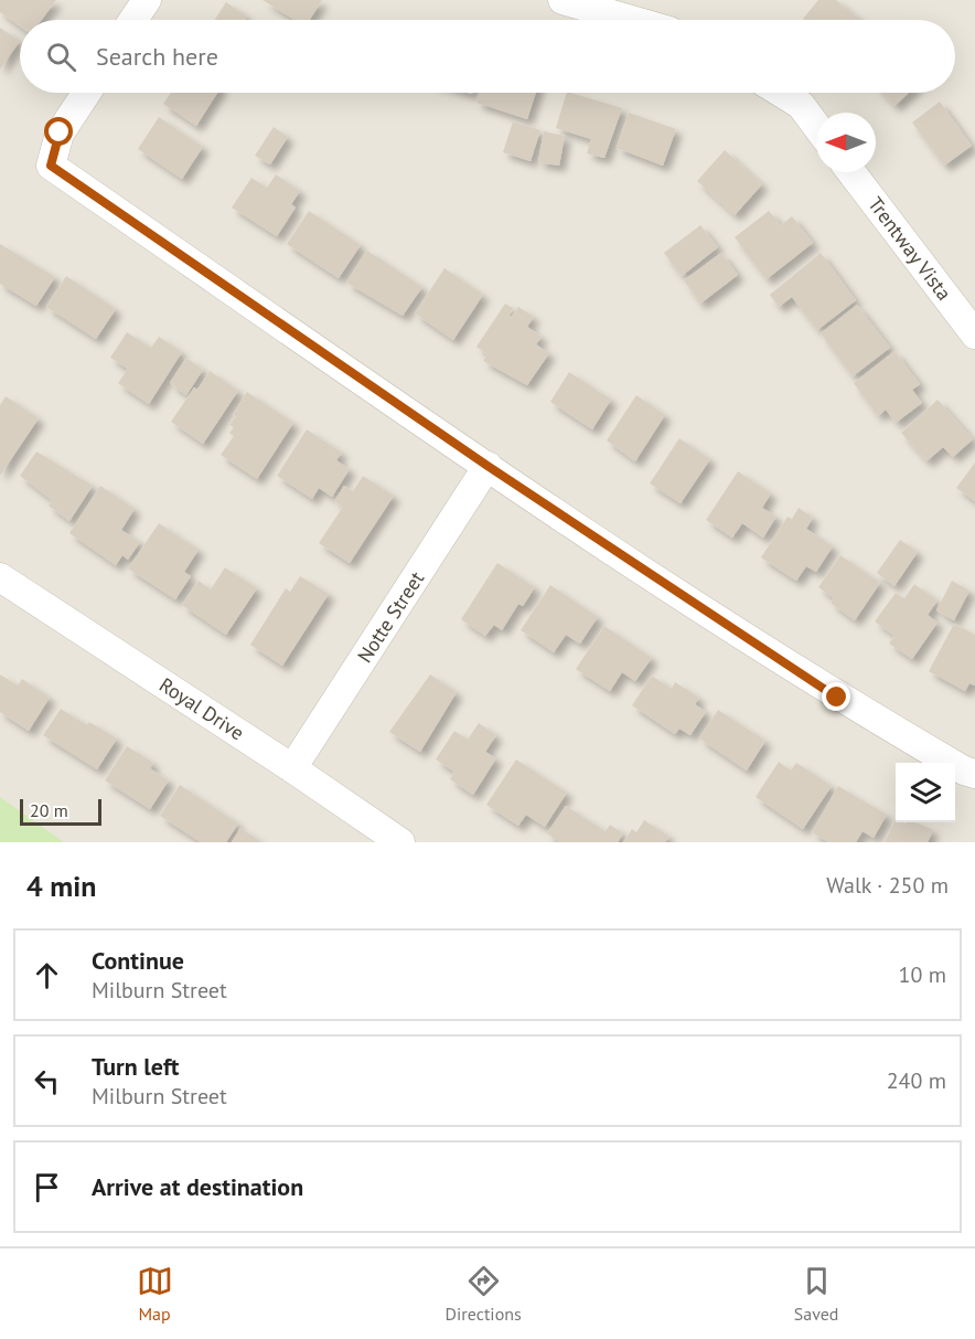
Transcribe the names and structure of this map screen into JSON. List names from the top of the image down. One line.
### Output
{"streets":{"street":["Trentway Vista","Notte Street","Royal Drive"]},"crossings":[["Notte Street","Royal Drive"]],"scale_bar":"20 m","north":"left","page":{"search":"Search here","scale":"20 m","heading":["4 min","Walk · 250 m"],"list":[["Continue","Milburn Street","10 m"],["Turn left","Milburn Street","240 m"],"Arrive at destination"],"nav":["Map","Directions","Saved"]}}
